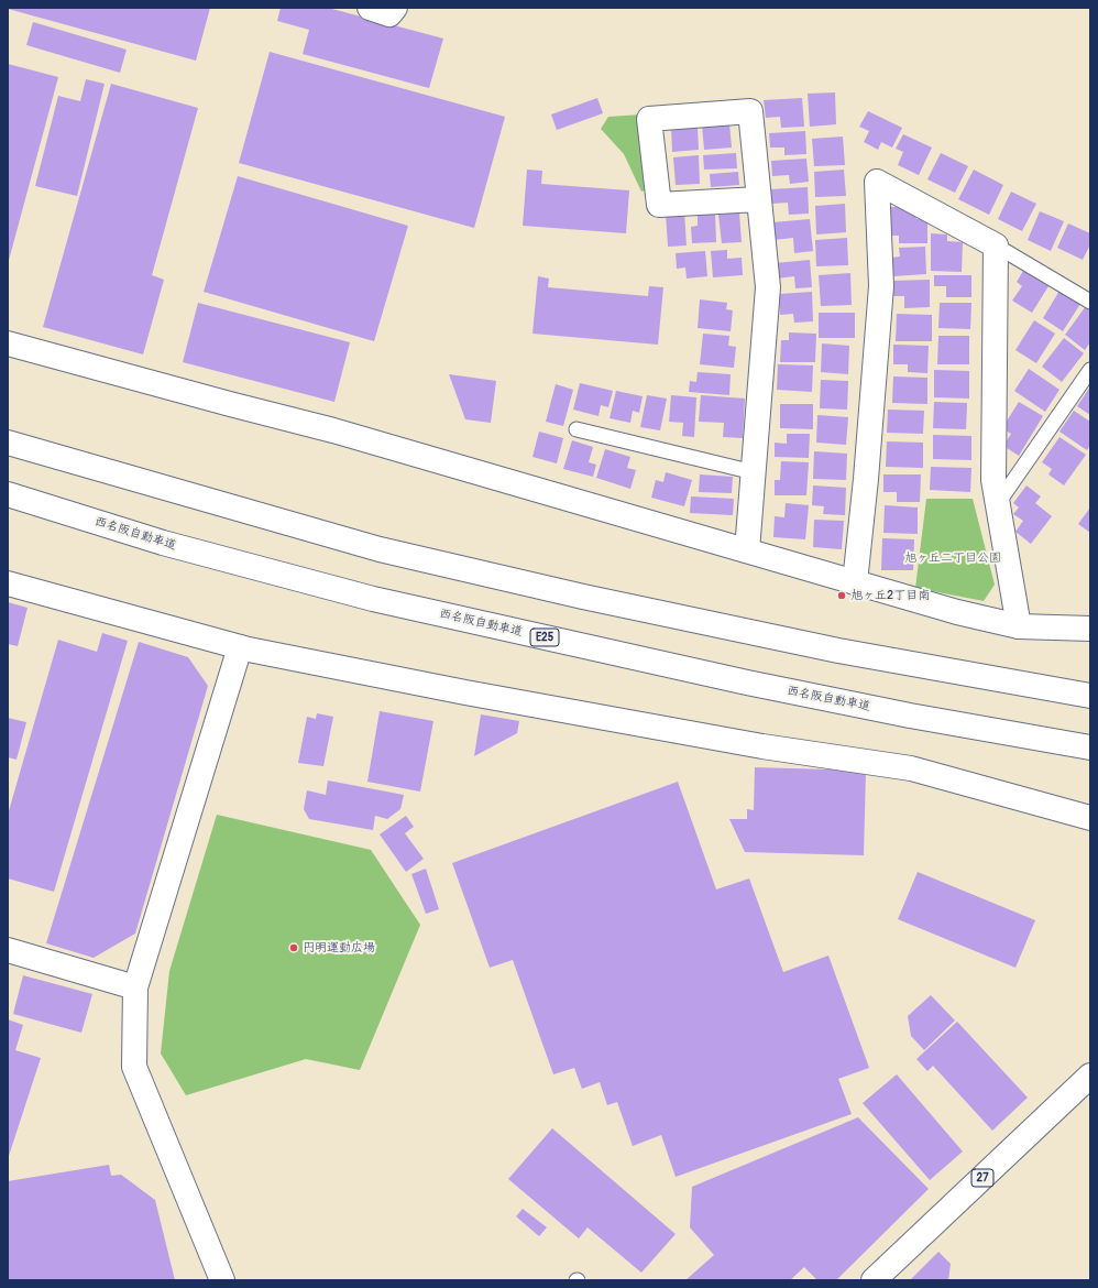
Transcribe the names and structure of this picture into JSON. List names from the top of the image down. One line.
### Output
{"streets":{"main road":["西名阪自動車道","E25","27"]},"parks":["旭ヶ丘二丁目公園"],"places":["旭ヶ丘2丁目南","円明運動広場"]}
